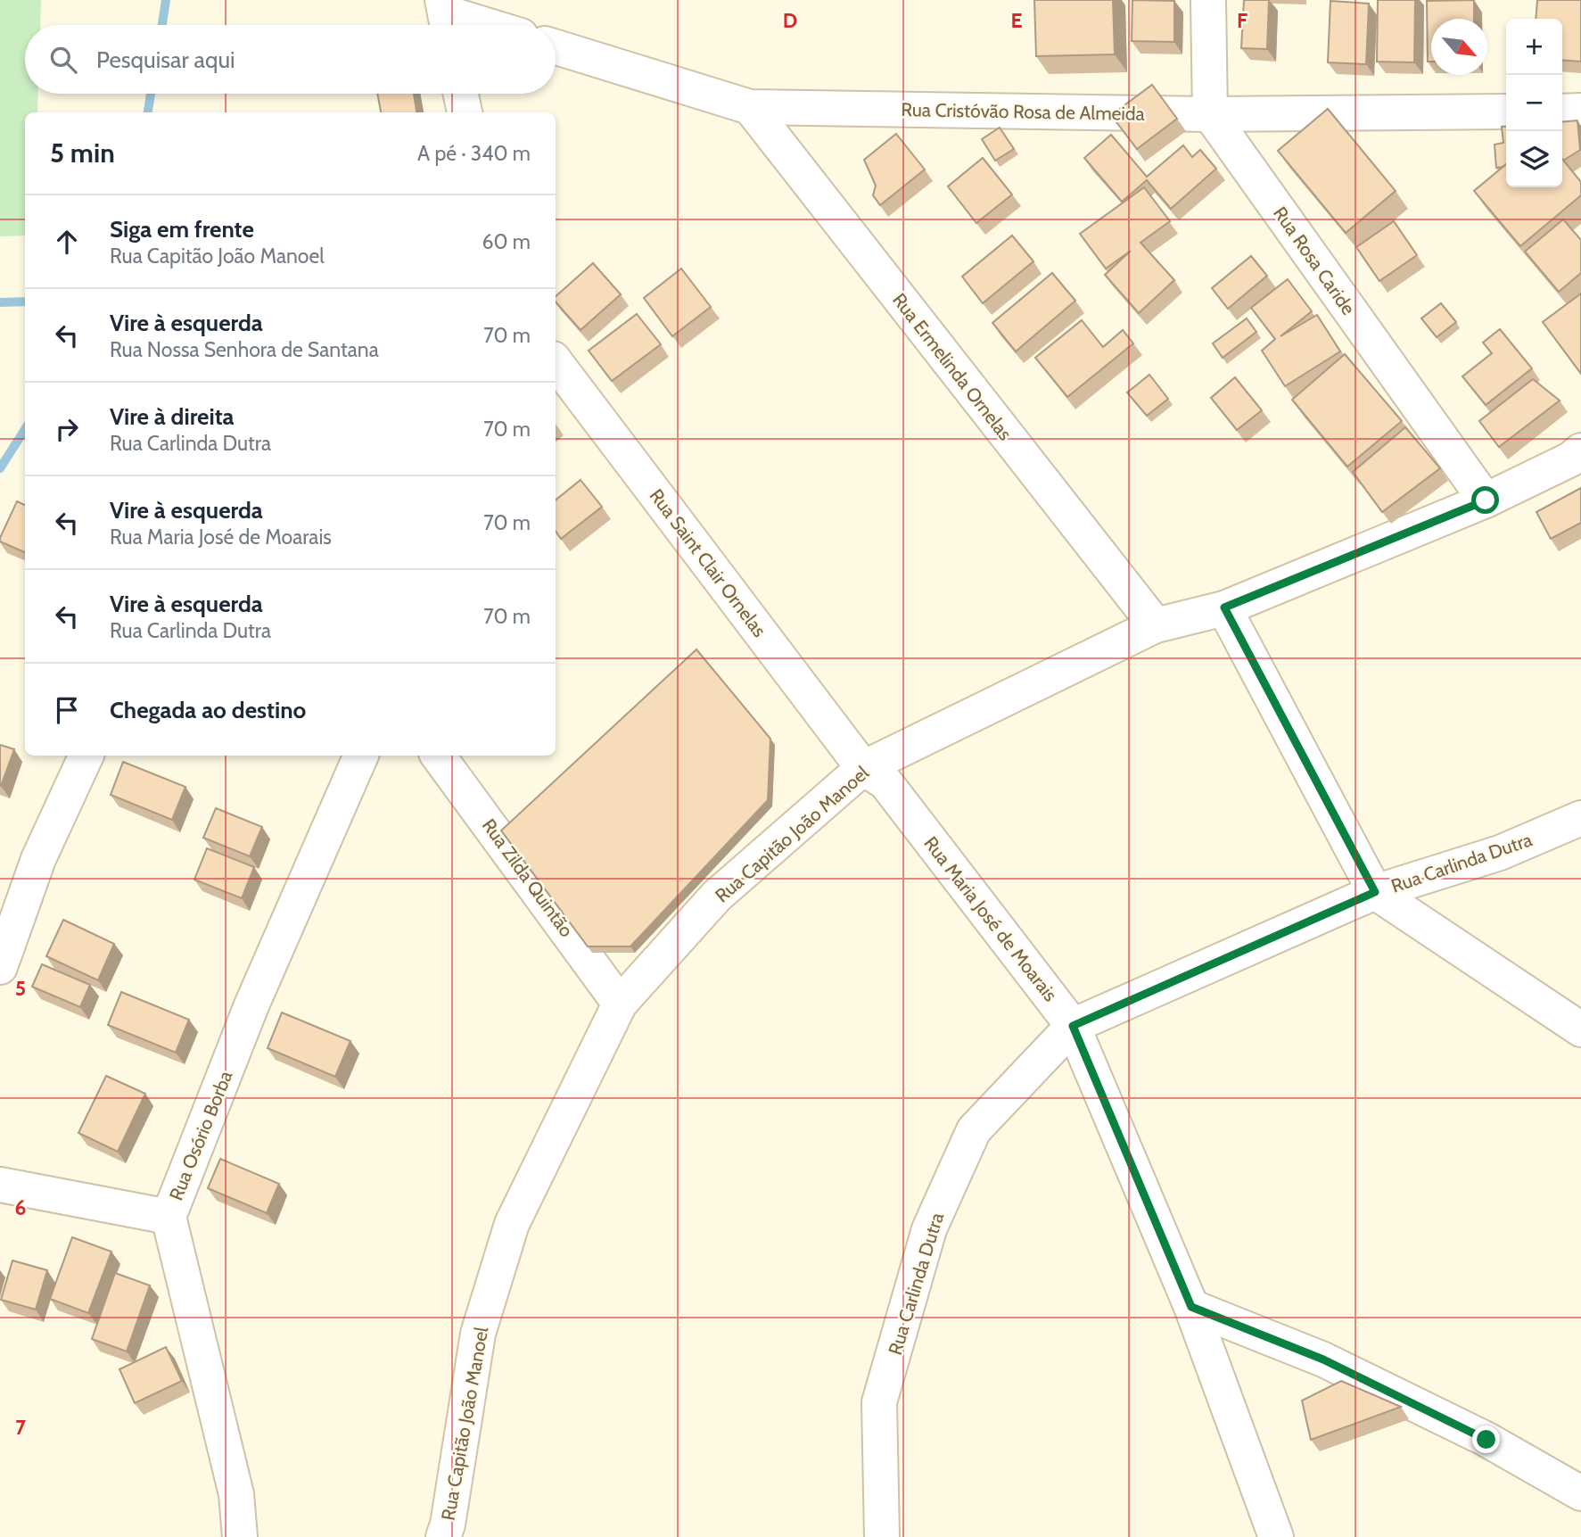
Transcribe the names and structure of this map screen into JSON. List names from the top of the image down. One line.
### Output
{"streets":{"street":["Rua Cristóvão Rosa de Almeida","Rua Rosa Caride","Rua Ermelinda Ornelas","Rua Saint Clair Ornelas","Rua Capitão João Manoel","Rua Carlinda Dutra","Rua Zilda Quintão","Rua Maria José de Moarais","Rua Osório Borba"]},"crossings":[["Rua Cristóvão Rosa de Almeida","Rua Rosa Caride"],["Rua Cristóvão Rosa de Almeida","Rua Ermelinda Ornelas"],["Rua Rosa Caride","Rua Capitão João Manoel"],["Rua Ermelinda Ornelas","Rua Capitão João Manoel"],["Rua Saint Clair Ornelas","Rua Capitão João Manoel"],["Rua Saint Clair Ornelas","Rua Maria José de Moarais"],["Rua Capitão João Manoel","Rua Zilda Quintão"],["Rua Capitão João Manoel","Rua Maria José de Moarais"],["Rua Carlinda Dutra","Rua Maria José de Moarais"]],"north":"bottom right","page":{"map_buttons":["+","−"],"search":"Pesquisar aqui","heading":["5 min","A pé · 340 m"],"list":[["Siga em frente","Rua Capitão João Manoel","60 m"],["Vire à esquerda","Rua Nossa Senhora de Santana","70 m"],["Vire à direita","Rua Carlinda Dutra","70 m"],["Vire à esquerda","Rua Maria José de Moarais","70 m"],["Vire à esquerda","Rua Carlinda Dutra","70 m"],"Chegada ao destino"]},"grid":{"columns":["D","E","F"],"rows":["5","6","7"]}}
